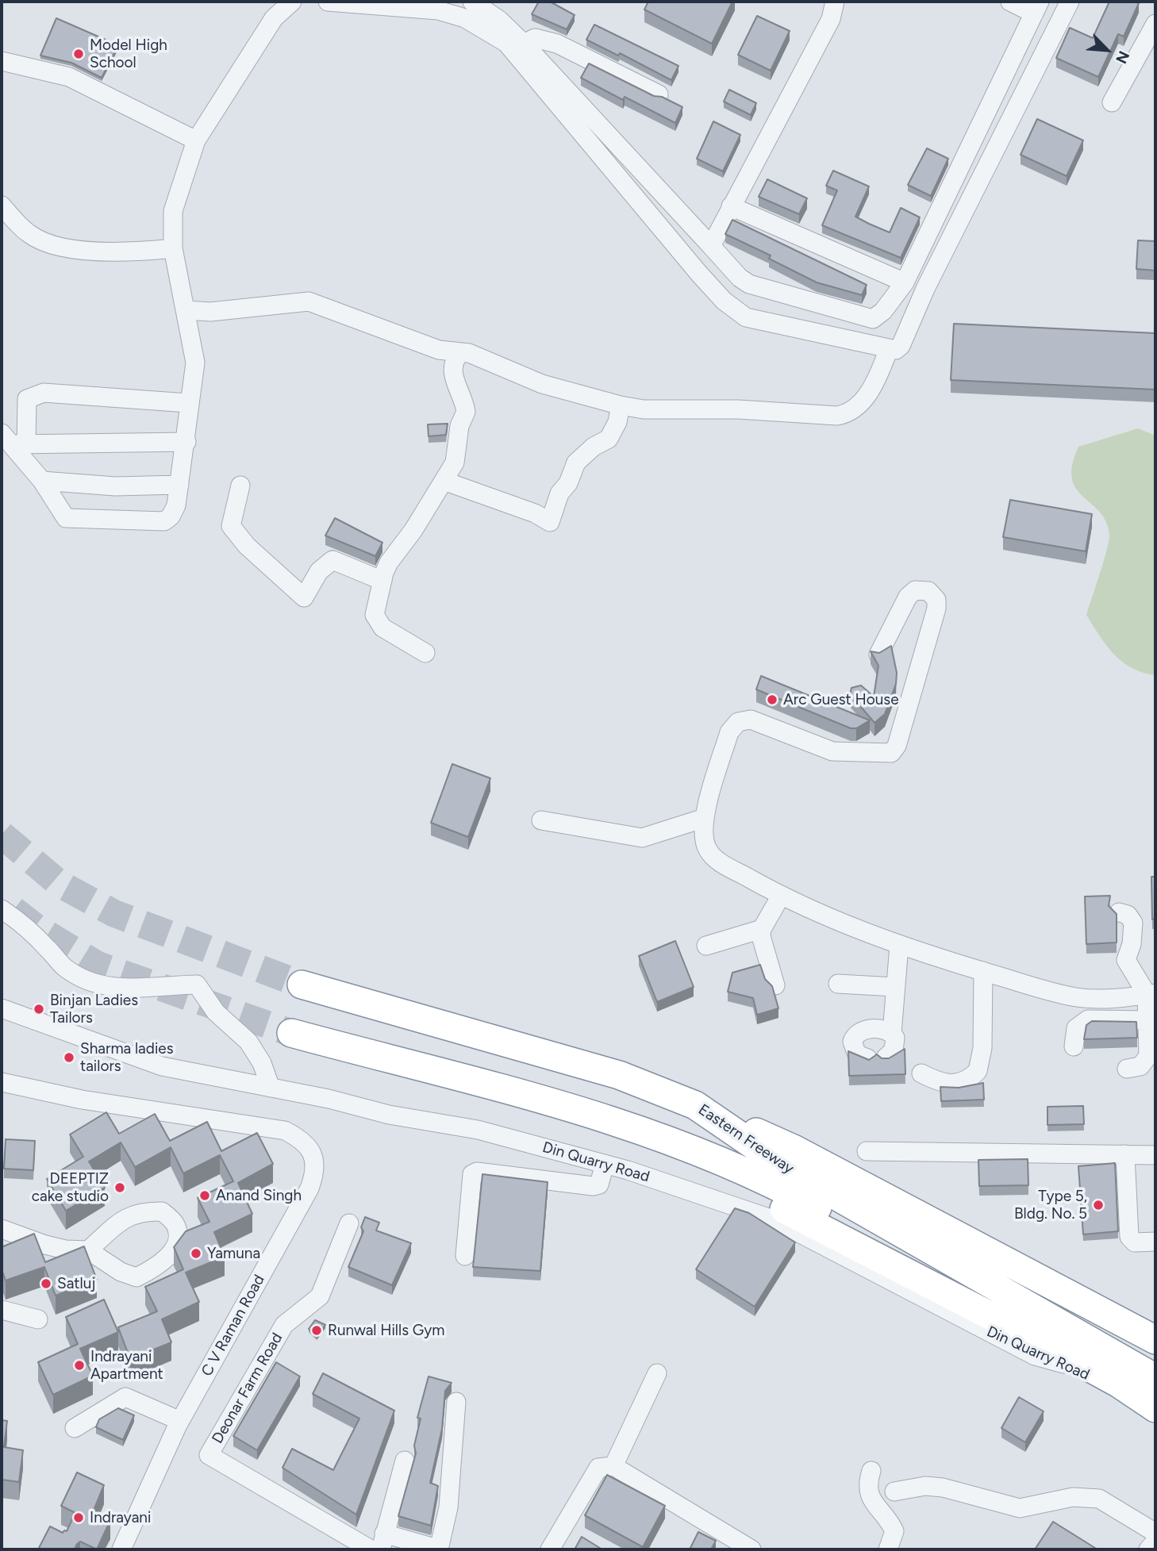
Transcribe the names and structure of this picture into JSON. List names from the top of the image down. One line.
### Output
{"streets":{"highway":["Eastern Freeway"],"street":["Din Quarry Road","C V Raman Road","Deonar Farm Road"]},"places":["Model High School","Arc Guest House","Binjan Ladies Tailors","Sharma ladies tailors","DEEPTIZ cake studio","Anand Singh","Type 5, Bldg. No. 5","Yamuna","Satluj","Runwal Hills Gym","Indrayani Apartment","Indrayani"],"north":"bottom right"}
